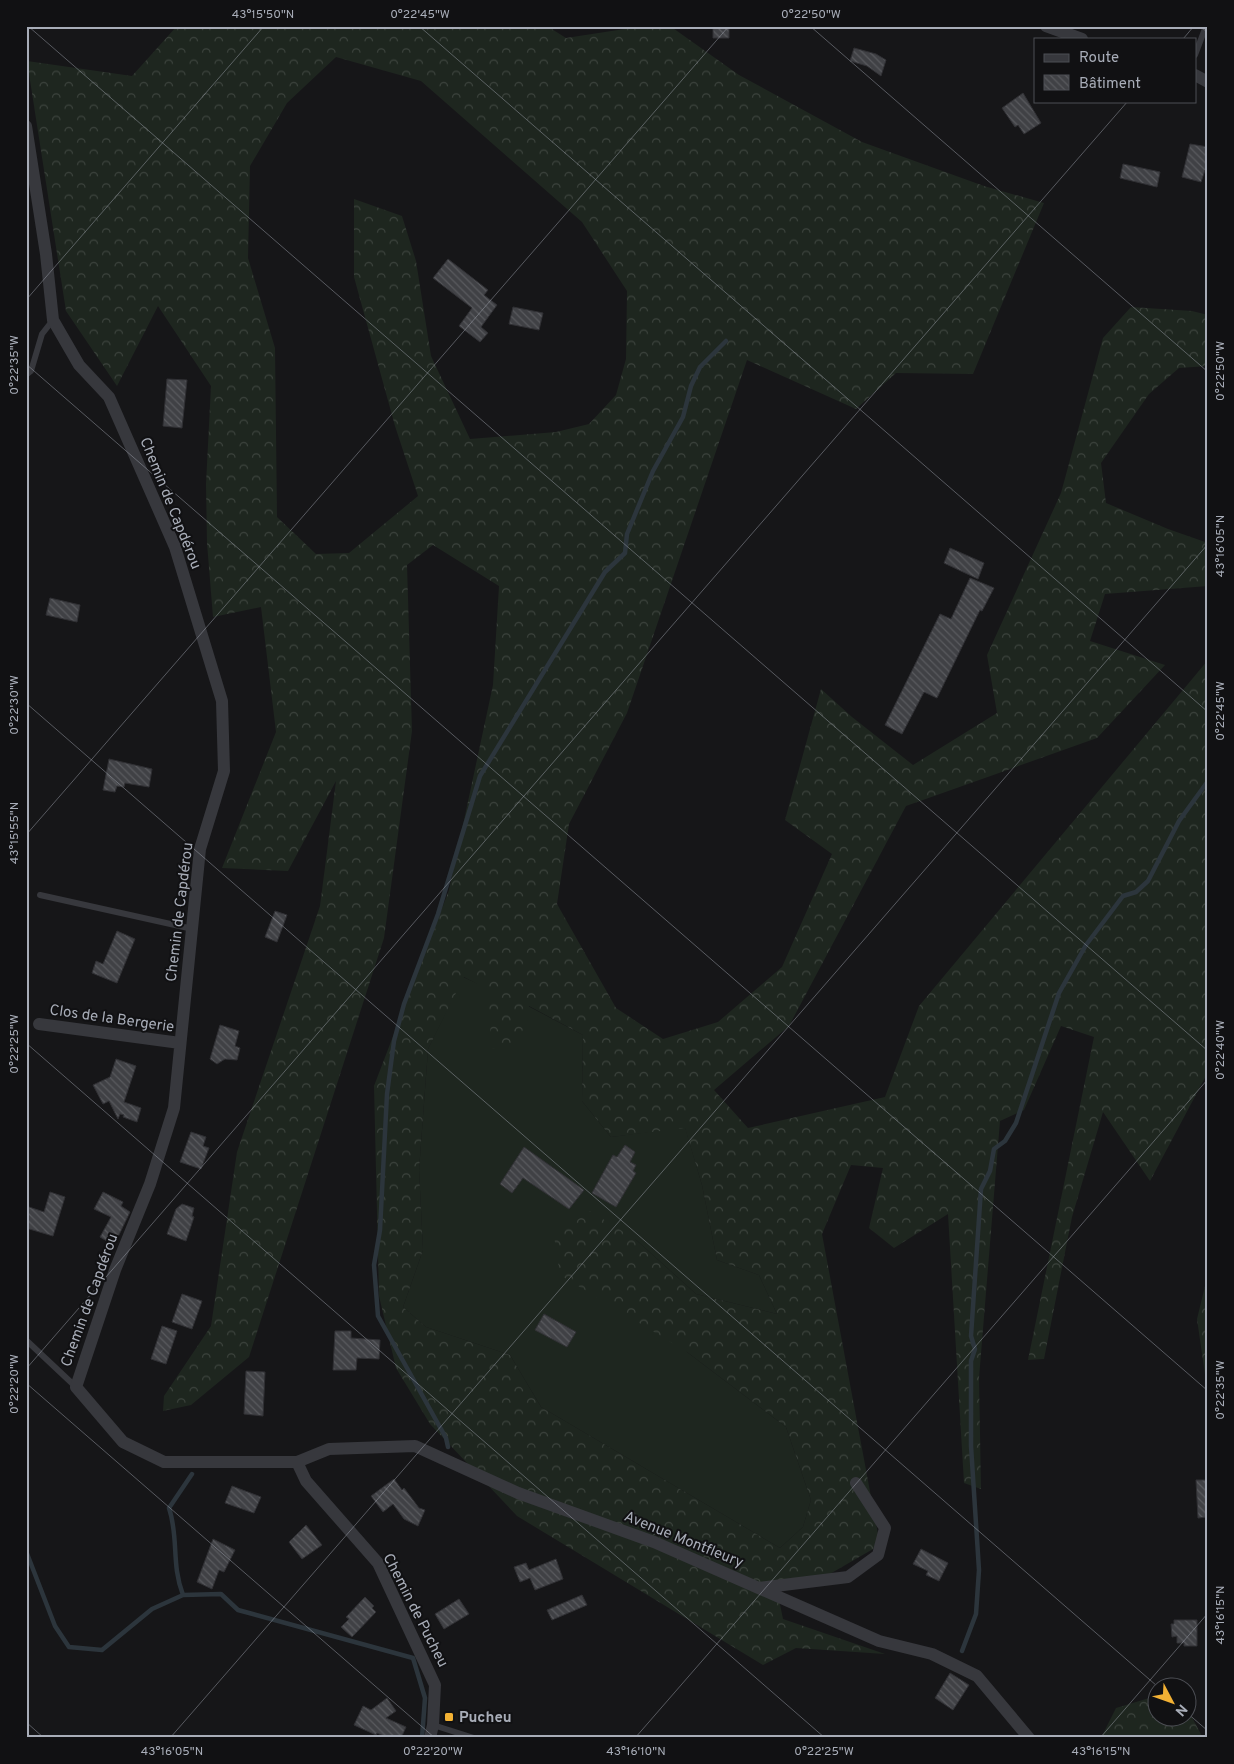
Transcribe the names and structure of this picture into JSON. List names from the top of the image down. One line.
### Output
{"streets":{"street":["Chemin de Capdérou","Clos de la Bergerie","Avenue Montfleury","Chemin de Pucheu"]},"crossings":[["Chemin de Capdérou","Clos de la Bergerie"],["Chemin de Capdérou","Avenue Montfleury"],["Chemin de Capdérou","Chemin de Pucheu"],["Avenue Montfleury","Chemin de Pucheu"]],"places":{"transit":["Pucheu"]},"legend":["Route","Bâtiment"],"north":"bottom right","coordinates":["43°15'50\"N","0°22'45\"W","0°22'50\"W","0°22'35\"W","43°16'05\"N","0°22'30\"W","43°15'55\"N","0°22'25\"W","0°22'40\"W","0°22'20\"W","43°16'15\"N","43°16'10\"N"]}
